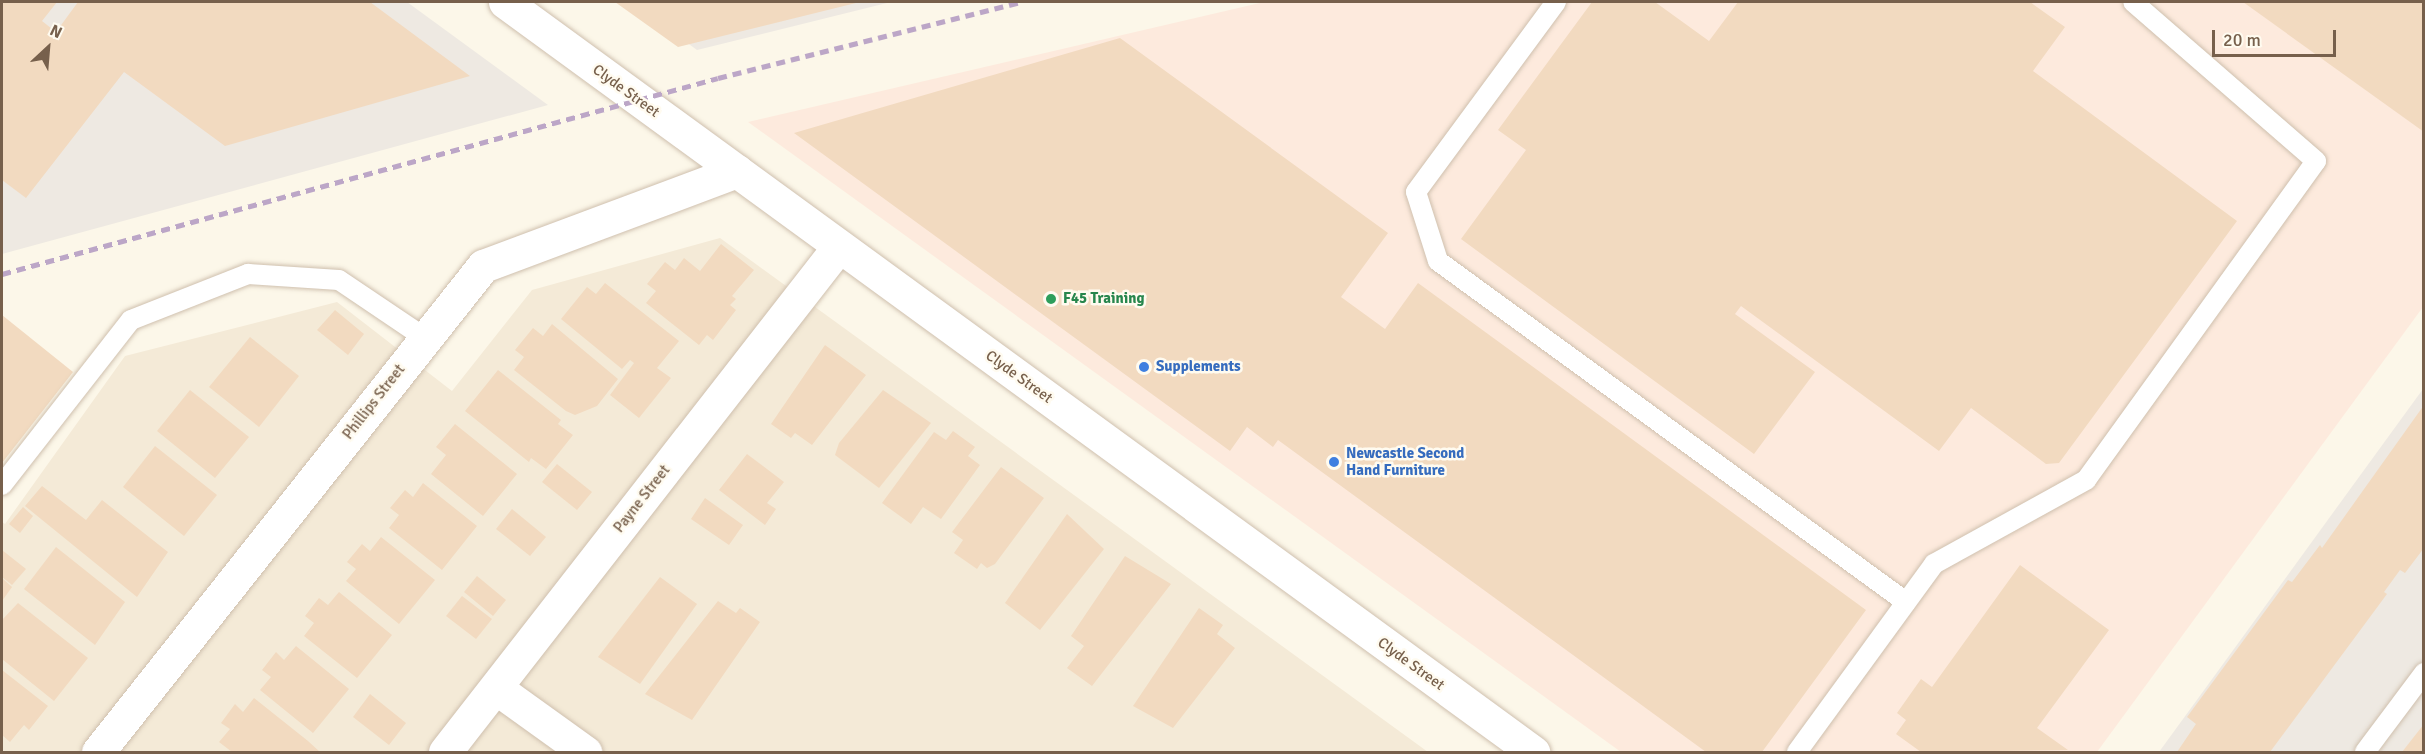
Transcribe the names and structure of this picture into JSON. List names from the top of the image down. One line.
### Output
{"streets":{"street":["Clyde Street","Phillips Street","Payne Street"]},"crossings":[["Clyde Street","Phillips Street"],["Clyde Street","Payne Street"]],"places":["F45 Training","Supplements","Newcastle Second Hand Furniture"],"scale_bar":"20 m","north":"top right"}
